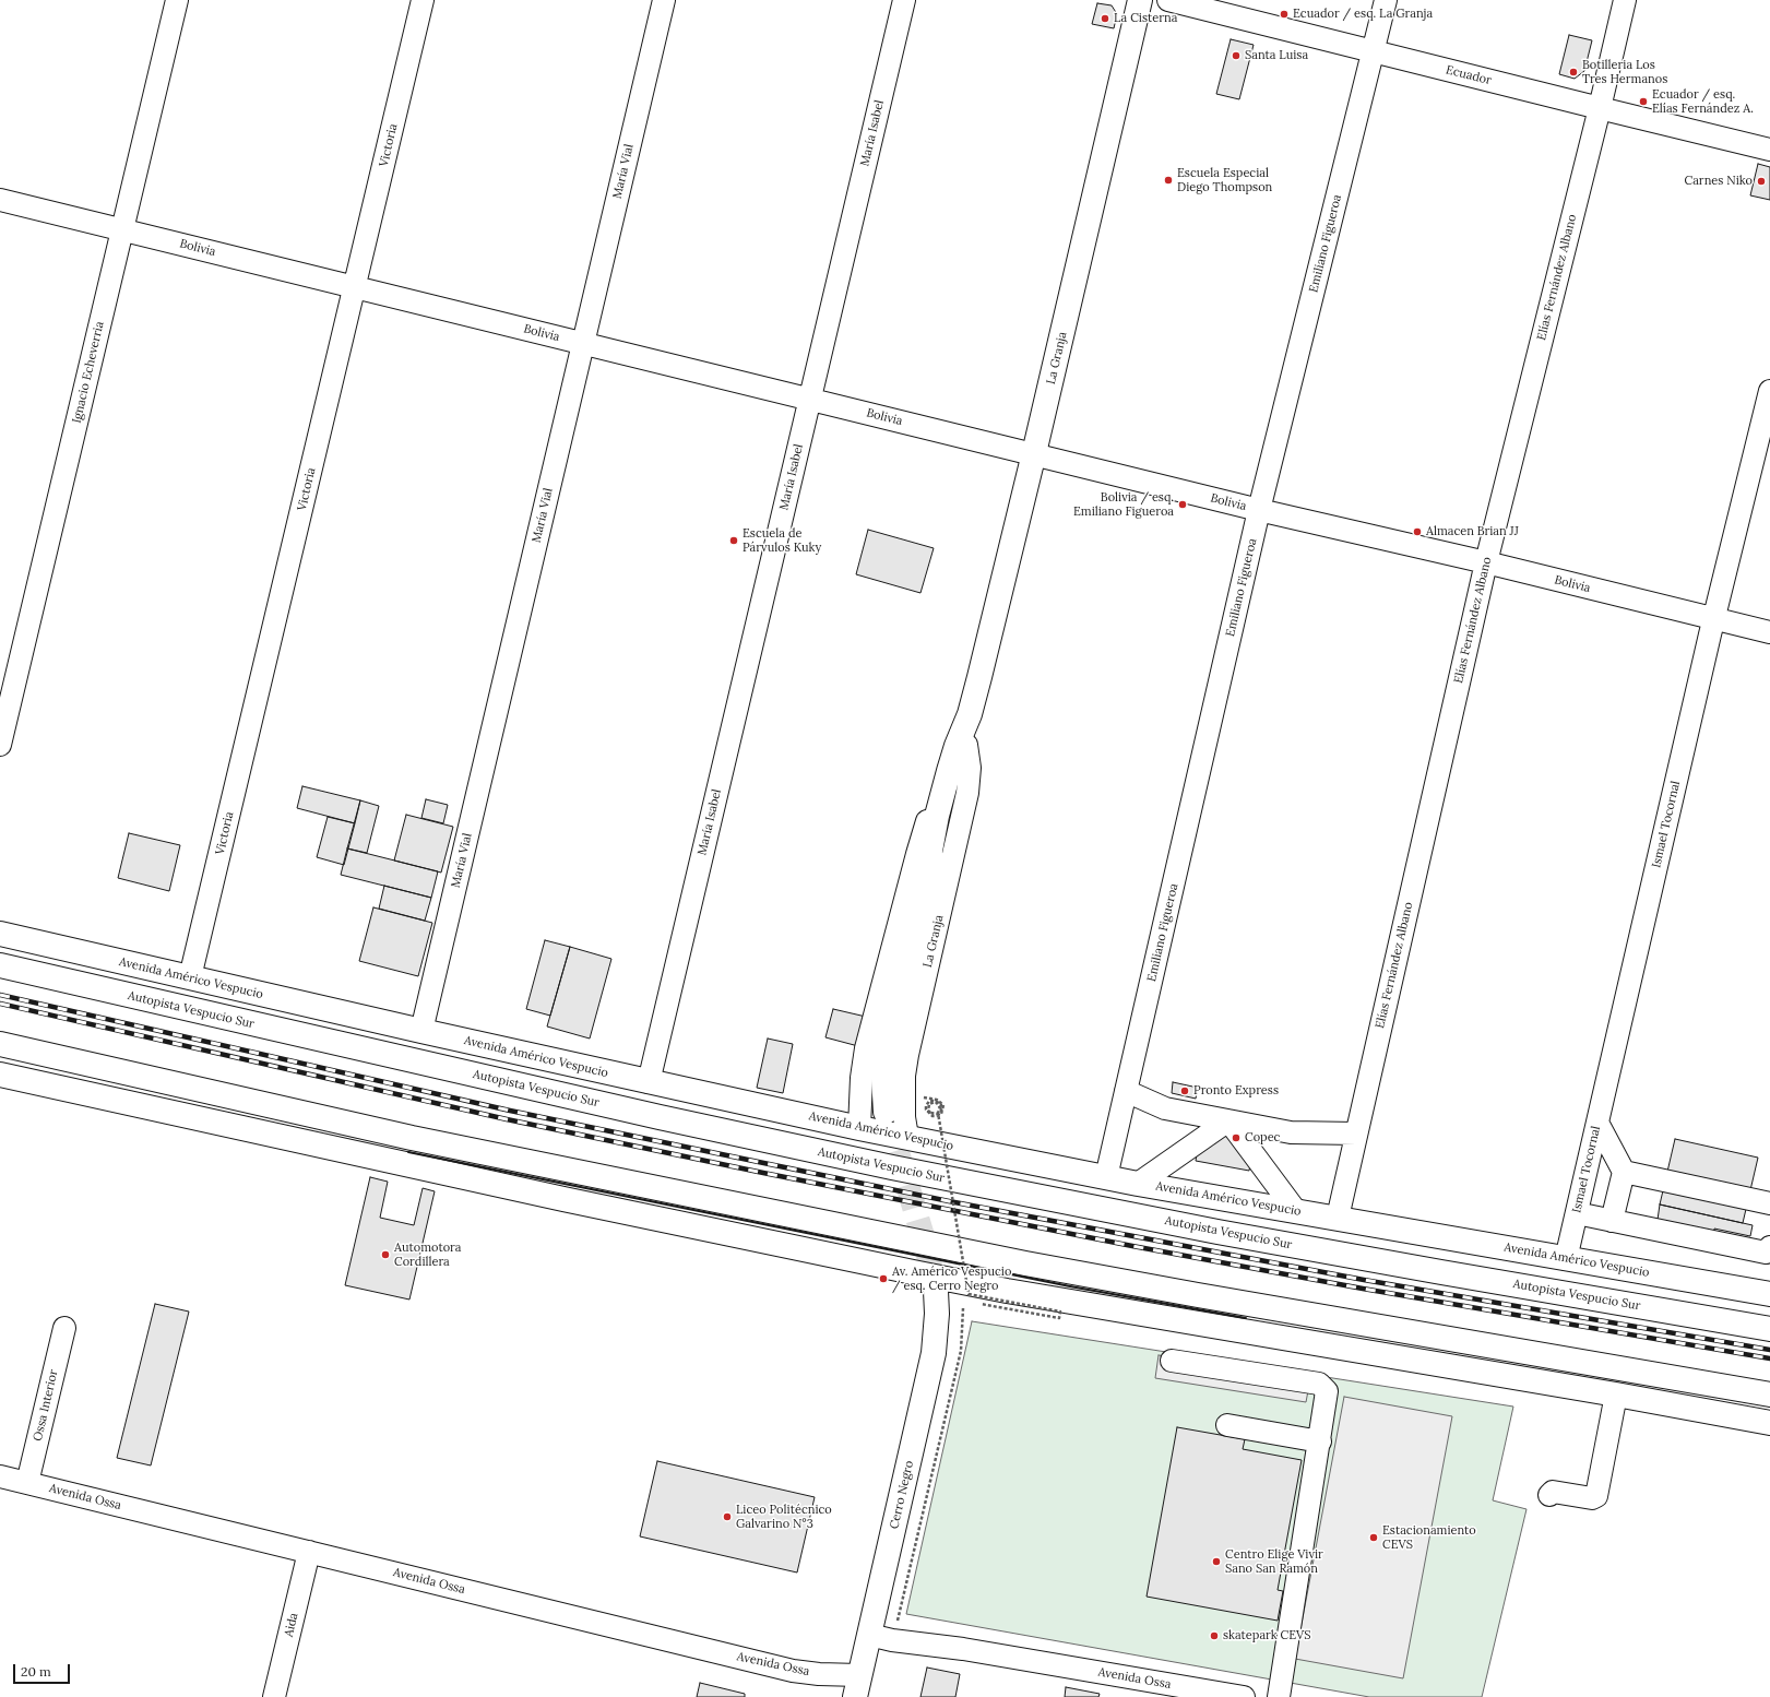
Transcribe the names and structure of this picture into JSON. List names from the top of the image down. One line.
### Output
{"streets":{"main road":["La Granja","Avenida Américo Vespucio","Autopista Vespucio Sur","Cerro Negro"],"street":["Ecuador","María Isabel","Victoria","María Vial","Emiliano Figueroa","Bolivia","Elías Fernández Albano","Ignacio Echeverria","Ismael Tocornal","Ossa Interior","Avenida Ossa","Aida"]},"crossings":[["Ecuador","Emiliano Figueroa"],["Ecuador","Elías Fernández Albano"],["María Isabel","Bolivia"],["María Isabel","Avenida Américo Vespucio"],["Victoria","Bolivia"],["Victoria","Avenida Américo Vespucio"],["María Vial","Bolivia"],["María Vial","Avenida Américo Vespucio"],["Emiliano Figueroa","Bolivia"],["Emiliano Figueroa","Avenida Américo Vespucio"],["Bolivia","Elías Fernández Albano"],["Bolivia","La Granja"],["Bolivia","Ignacio Echeverria"],["Bolivia","Ismael Tocornal"],["Elías Fernández Albano","Avenida Américo Vespucio"],["La Granja","Avenida Américo Vespucio"],["Ismael Tocornal","Avenida Américo Vespucio"],["Ossa Interior","Avenida Ossa"],["Cerro Negro","Avenida Ossa"],["Avenida Ossa","Aida"]],"places":["Ecuador / esq. La Granja","La Cisterna","Santa Luisa","Botilleria Los Tres Hermanos","Ecuador / esq. Elías Fernández A.","Escuela Especial Diego Thompson","Carnes Niko","Bolivia / esq. Emiliano Figueroa","Almacen Brian JJ","Escuela de Párvulos Kuky","Pronto Express","Copec","Automotora Cordillera","Av. Américo Vespucio / esq. Cerro Negro","Liceo Politécnico Galvarino N°3","Estacionamiento CEVS","Centro Elige Vivir Sano San Ramón","skatepark CEVS"],"scale_bar":"20 m"}
